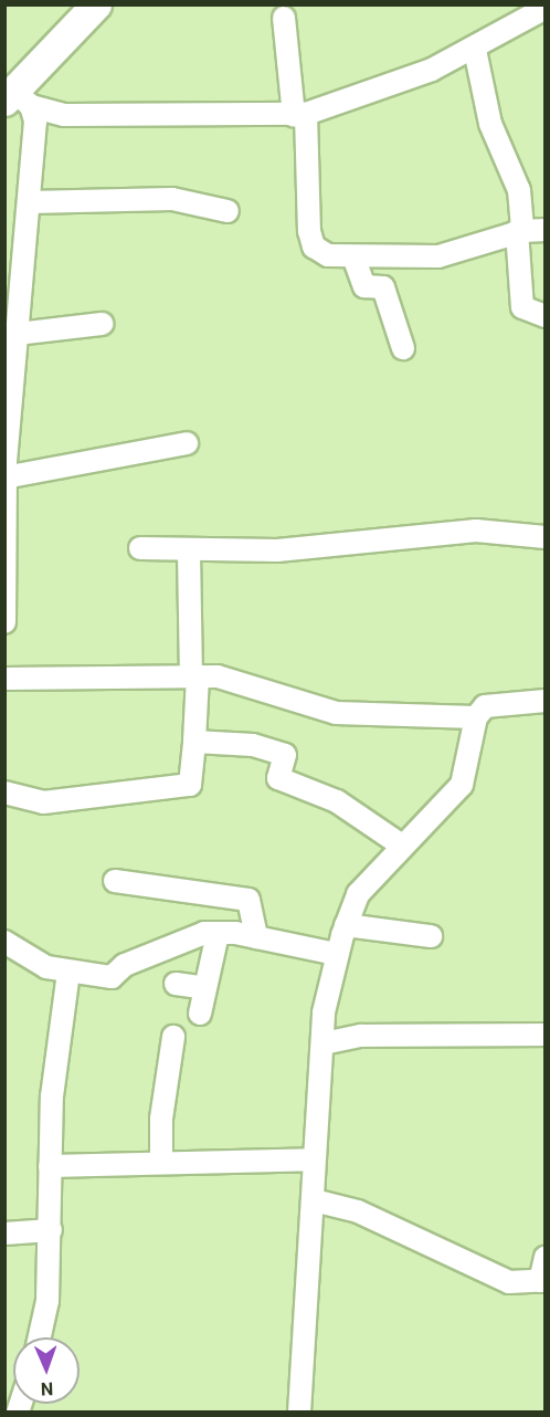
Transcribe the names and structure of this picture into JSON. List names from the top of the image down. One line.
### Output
{"north":"bottom"}
